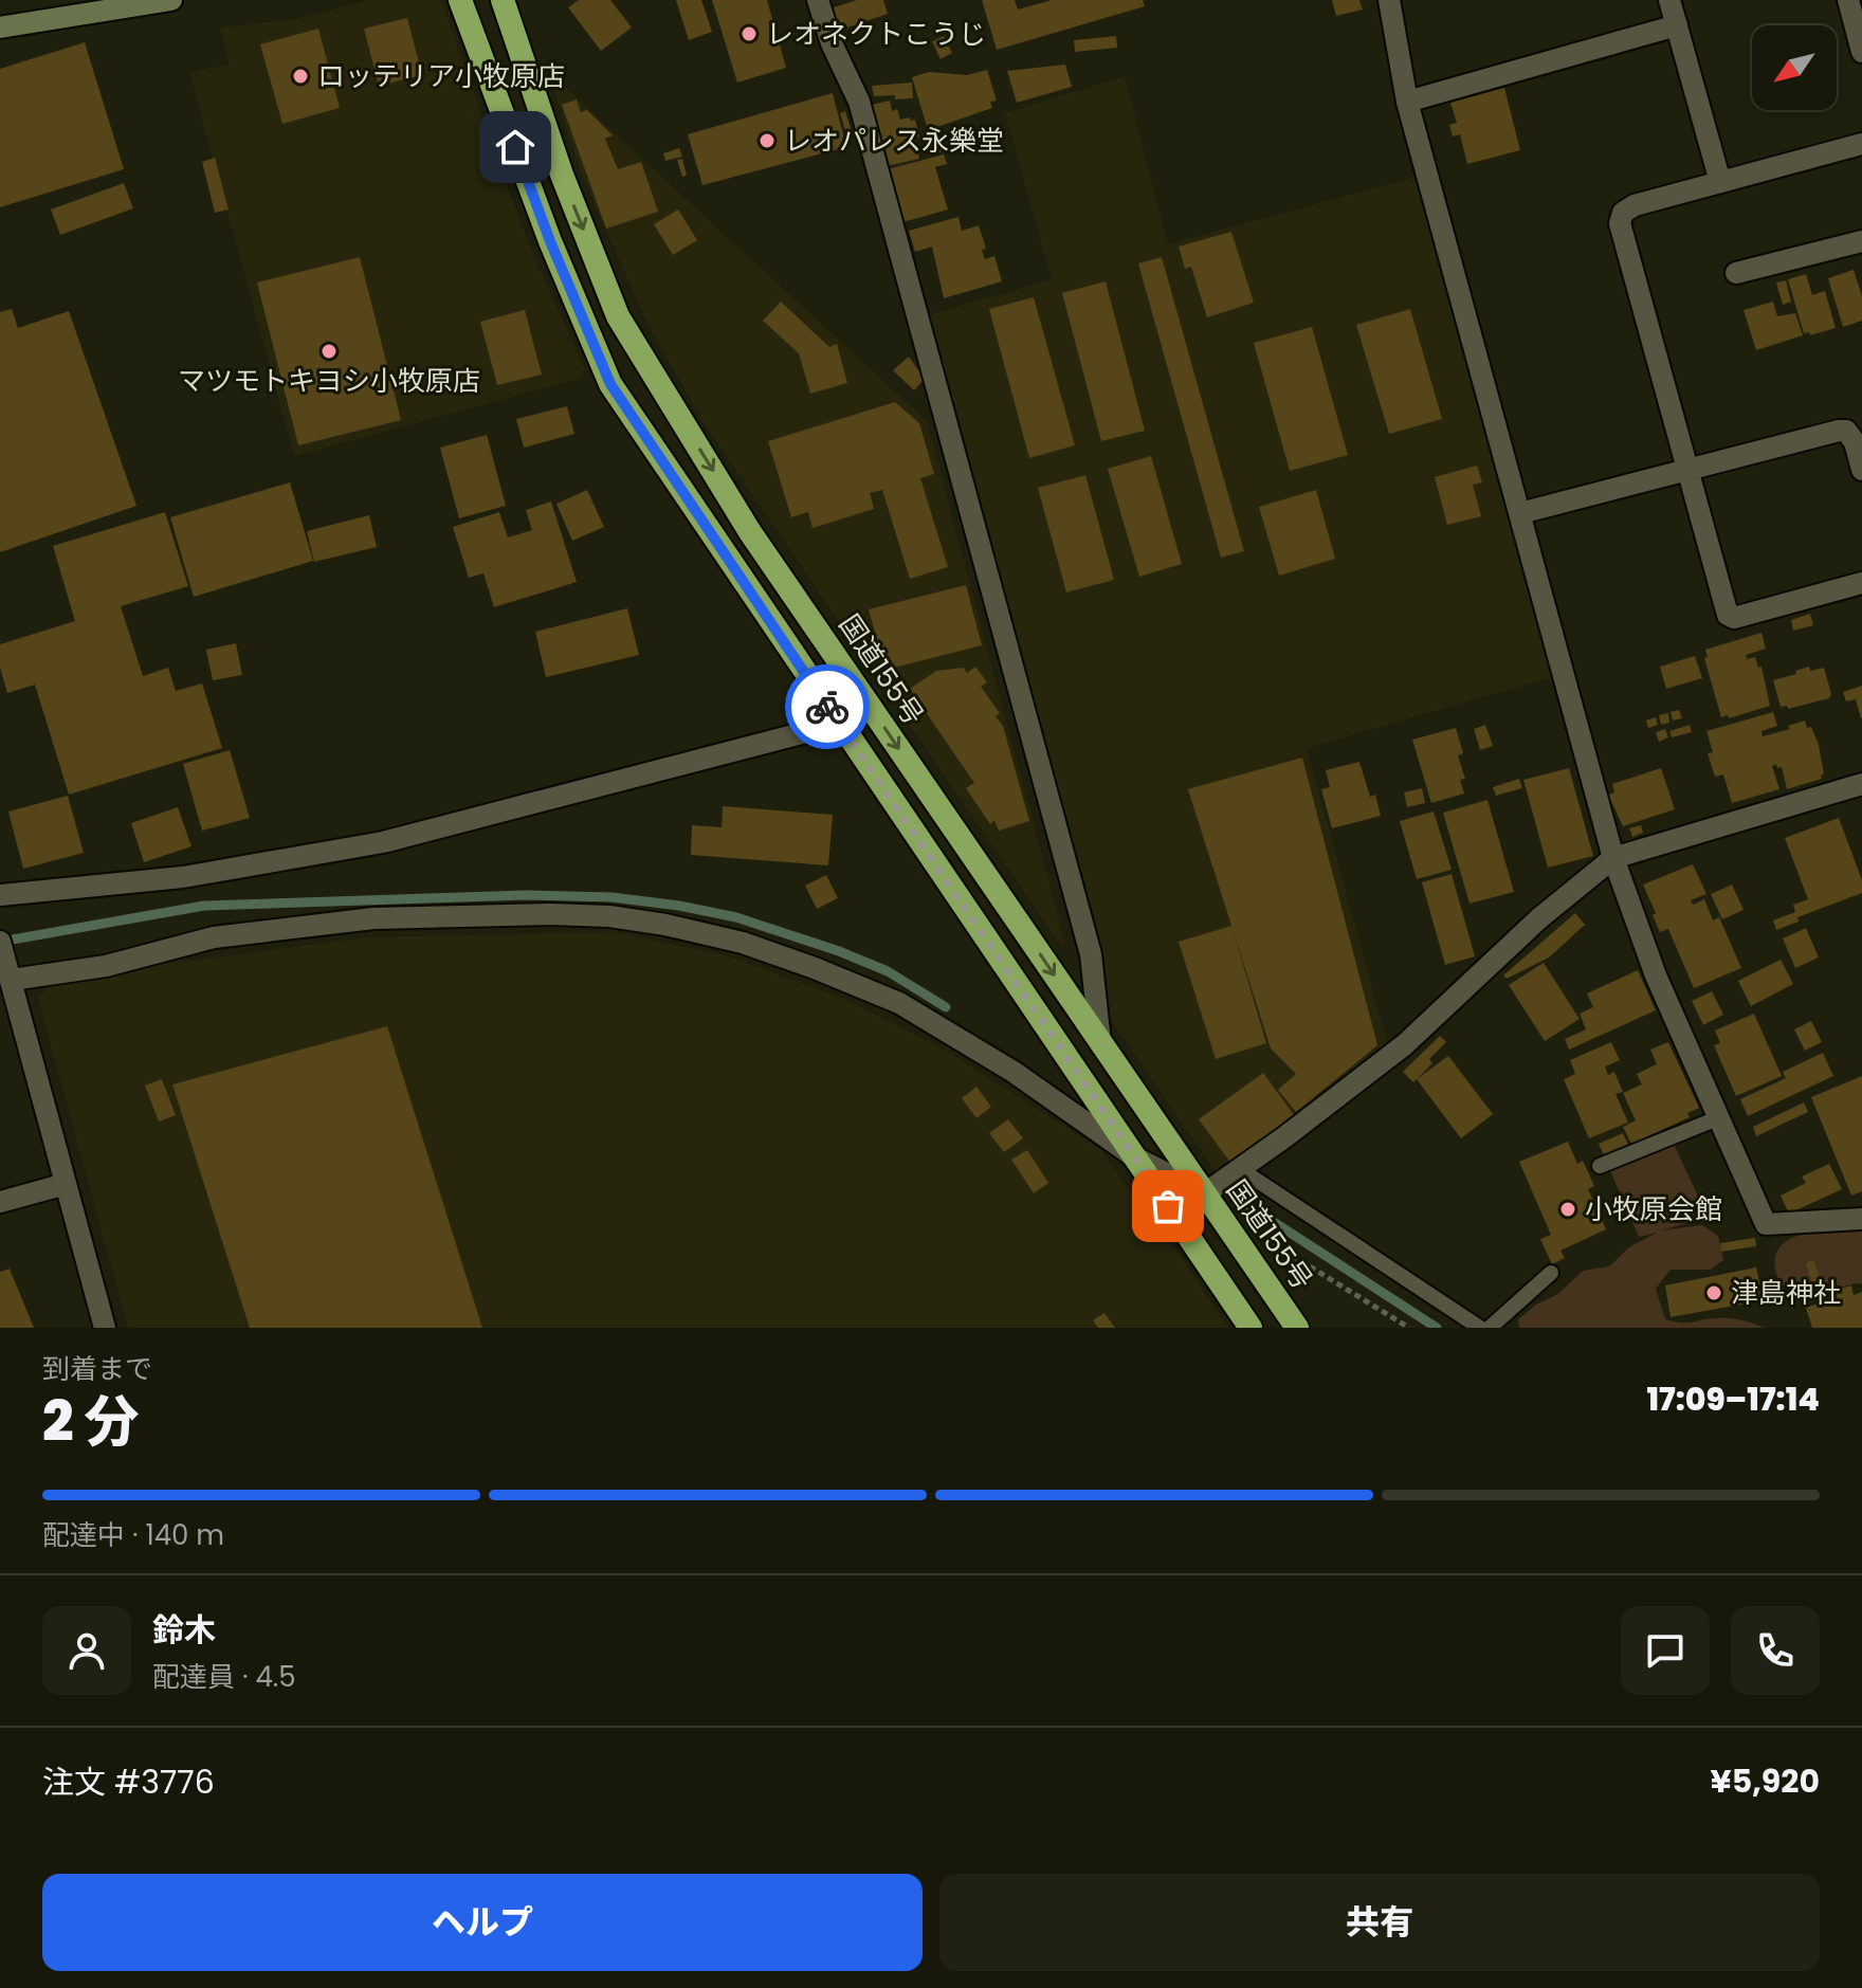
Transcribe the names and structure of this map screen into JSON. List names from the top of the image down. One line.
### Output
{"streets":{"highway":["国道155号"]},"places":["レオネクトこうじ","ロッテリア小牧原店","レオパレス永樂堂","マツモトキヨシ小牧原店","小牧原会館","津島神社"],"north":"bottom left","page":{"heading":["2 分","到着まで","17:09–17:14"],"panel":["鈴木","配達員 · 4.5","注文 #3776","¥5,920"],"bar":"配達中 · 140 m","buttons":["ヘルプ","共有"]}}
